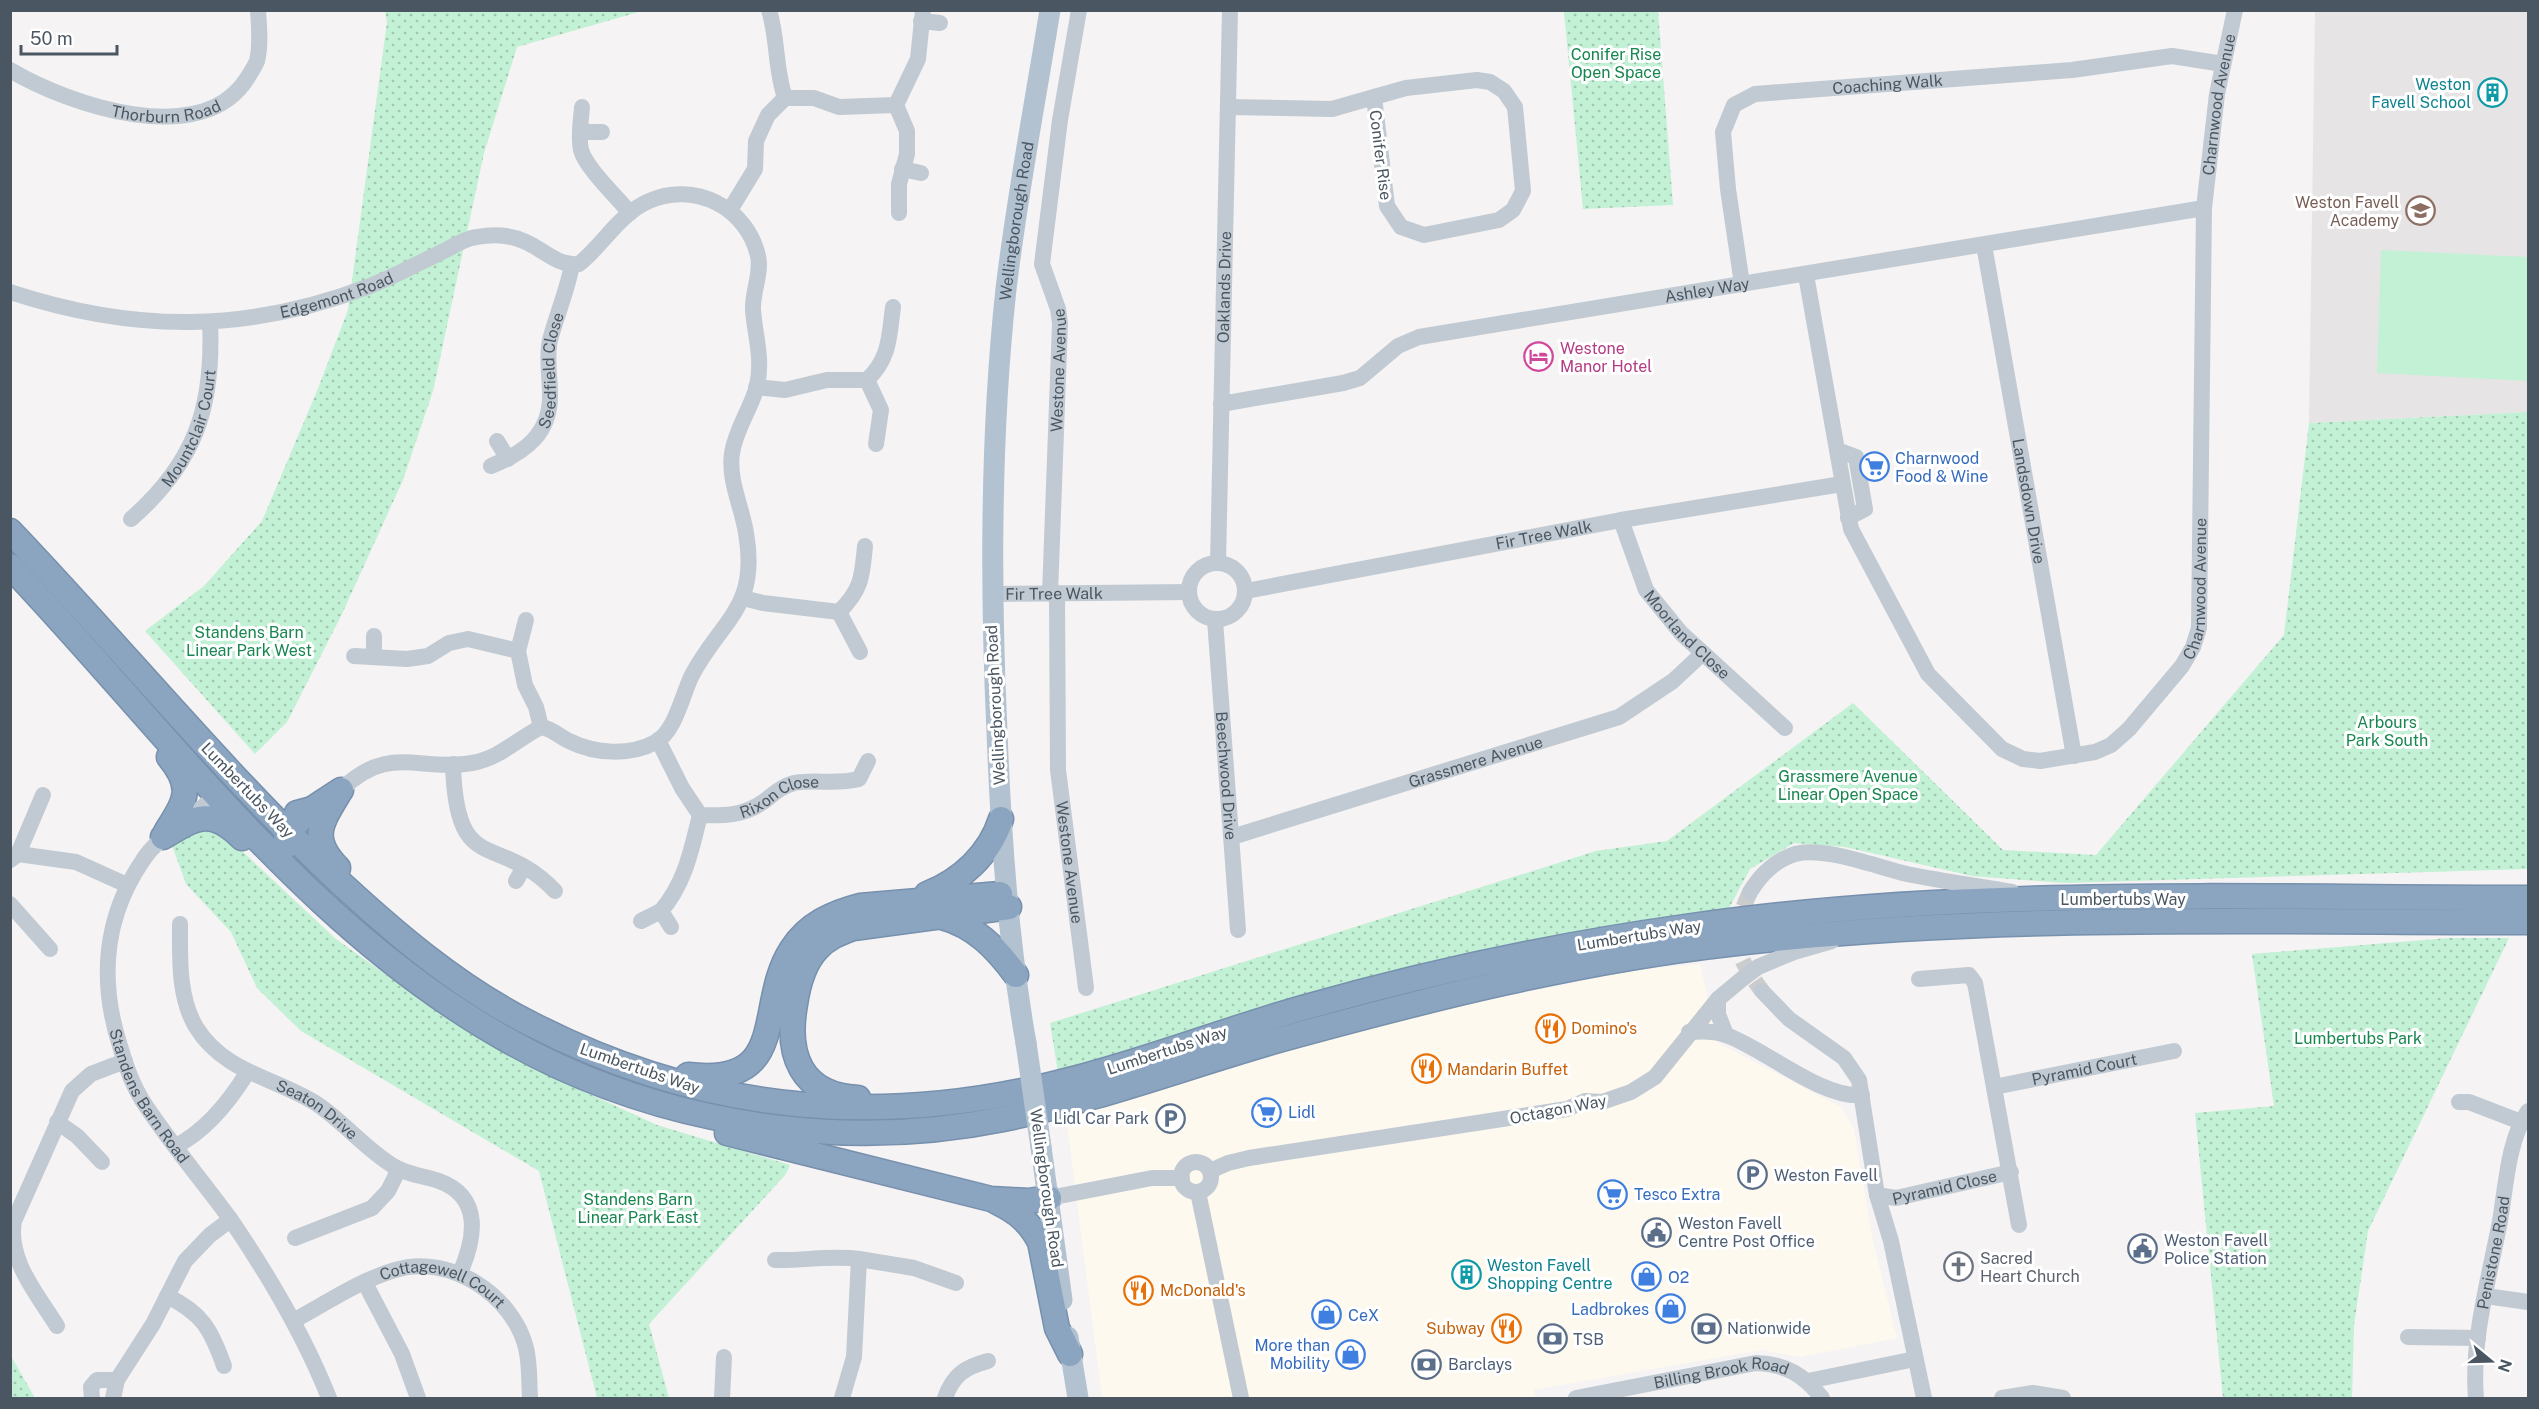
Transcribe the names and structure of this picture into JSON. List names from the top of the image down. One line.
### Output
{"streets":{"highway":["Lumbertubs Way"],"main road":["Wellingborough Road"],"street":["Coaching Walk","Thorburn Road","Charnwood Avenue","Conifer Rise","Oaklands Drive","Ashley Way","Edgemont Road","Seedfield Close","Westone Avenue","Mountclair Court","Landsdown Drive","Fir Tree Walk","Moorland Close","Grassmere Avenue","Beechwood Drive","Rixon Close","Pyramid Court","Standens Barn Road","Octagon Way","Seaton Drive","Pyramid Close","Penistone Road","Cottagewell Court","Billing Brook Road"]},"crossings":[["Coaching Walk","Charnwood Avenue"],["Coaching Walk","Ashley Way"],["Charnwood Avenue","Ashley Way"],["Charnwood Avenue","Landsdown Drive"],["Charnwood Avenue","Fir Tree Walk"],["Conifer Rise","Oaklands Drive"],["Wellingborough Road","Fir Tree Walk"],["Oaklands Drive","Ashley Way"],["Oaklands Drive","Fir Tree Walk"],["Oaklands Drive","Beechwood Drive"],["Ashley Way","Landsdown Drive"],["Edgemont Road","Seedfield Close"],["Edgemont Road","Mountclair Court"],["Westone Avenue","Fir Tree Walk"],["Fir Tree Walk","Moorland Close"],["Fir Tree Walk","Beechwood Drive"],["Moorland Close","Grassmere Avenue"],["Grassmere Avenue","Beechwood Drive"],["Lumbertubs Way","Standens Barn Road"],["Lumbertubs Way","Octagon Way"],["Standens Barn Road","Cottagewell Court"],["Seaton Drive","Cottagewell Court"]],"parks":["Conifer Rise Open Space","Standens Barn Linear Park West","Arbours Park South","Grassmere Avenue Linear Open Space","Lumbertubs Park","Standens Barn Linear Park East"],"places":{"building":["Weston Favell School","Weston Favell Shopping Centre"],"school or university":["Weston Favell Academy"],"hotel":["Westone Manor Hotel"],"supermarket":["Charnwood Food & Wine","Lidl","Tesco Extra"],"restaurant":["Domino's","Mandarin Buffet","McDonald's","Subway"],"parking":["Lidl Car Park","Weston Favell"],"public building":["Weston Favell Centre Post Office","Weston Favell Police Station"],"church":["Sacred Heart Church"],"shop":["O2","Ladbrokes","CeX","More than Mobility"],"bank":["Nationwide","TSB","Barclays"]},"scale_bar":"50 m","north":"right"}
